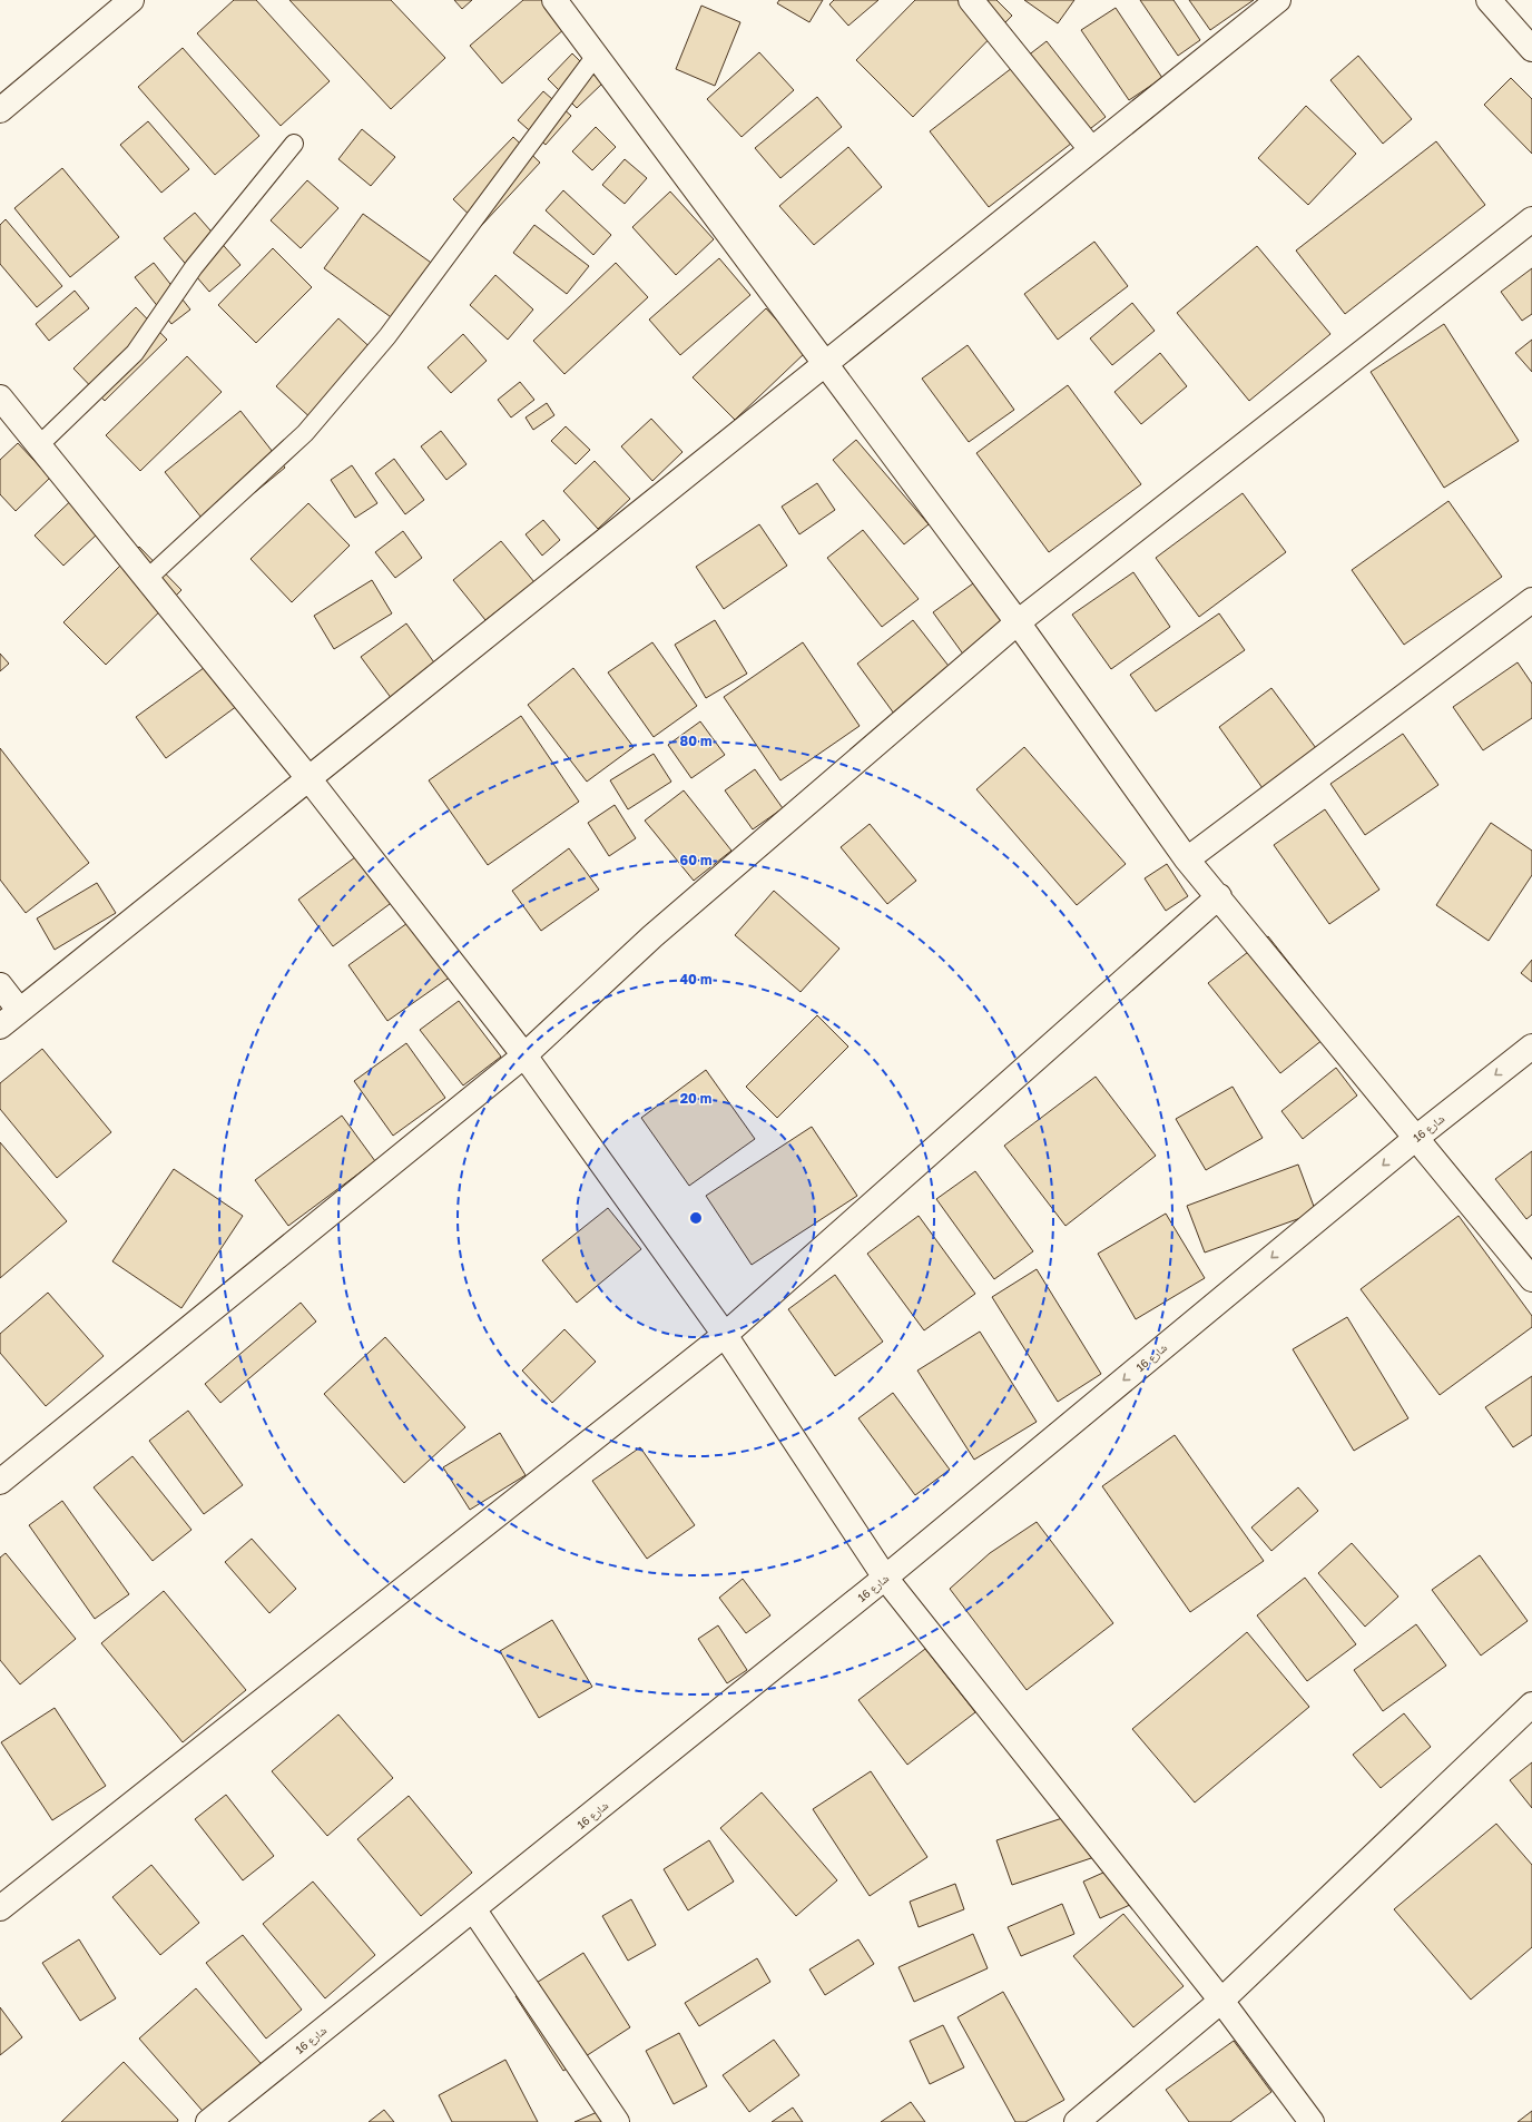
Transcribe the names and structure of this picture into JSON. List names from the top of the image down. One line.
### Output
{"streets":{"street":["شارع 16"]},"one_way":["شارع 16"],"rings":["80 m","60 m","40 m","20 m"]}
